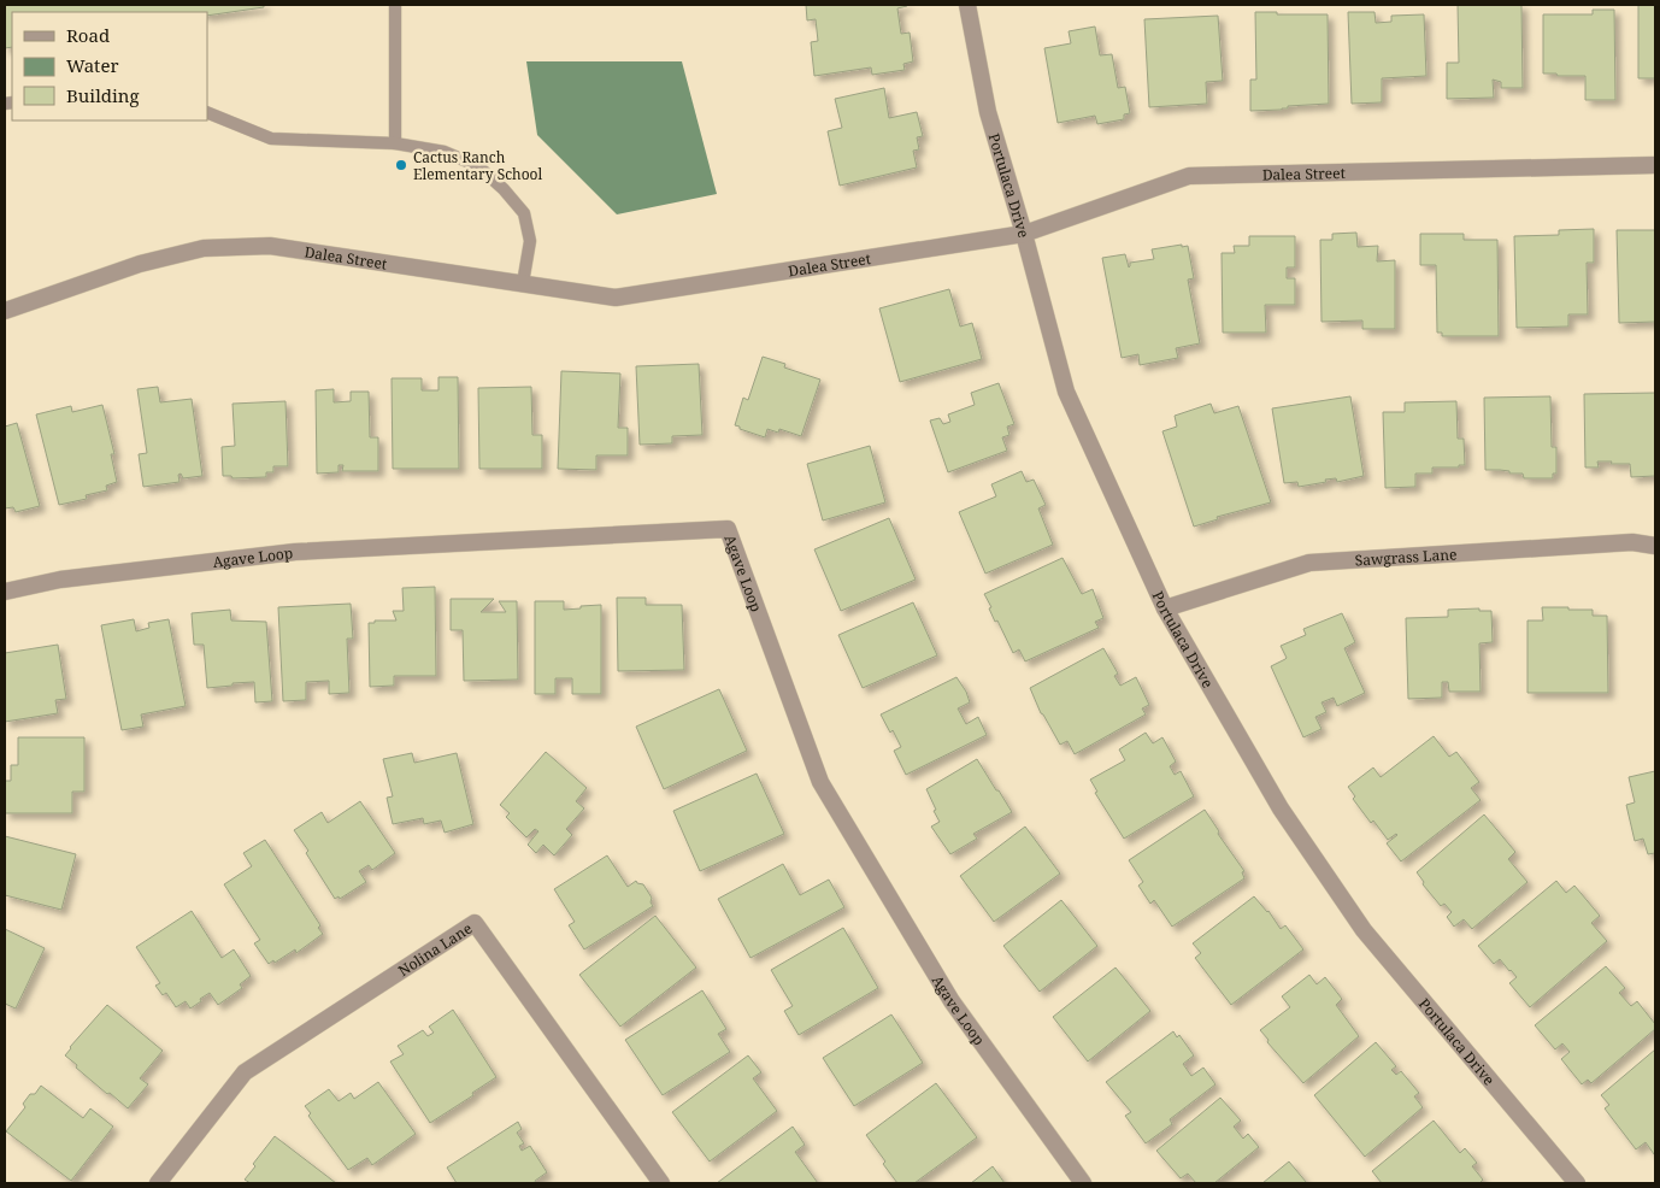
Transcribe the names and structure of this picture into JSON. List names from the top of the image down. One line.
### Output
{"streets":{"street":["Dalea Street","Portulaca Drive","Agave Loop","Sawgrass Lane","Nolina Lane"]},"crossings":[["Dalea Street","Portulaca Drive"],["Portulaca Drive","Sawgrass Lane"]],"places":["Cactus Ranch Elementary School"],"legend":["Road","Water","Building"]}
